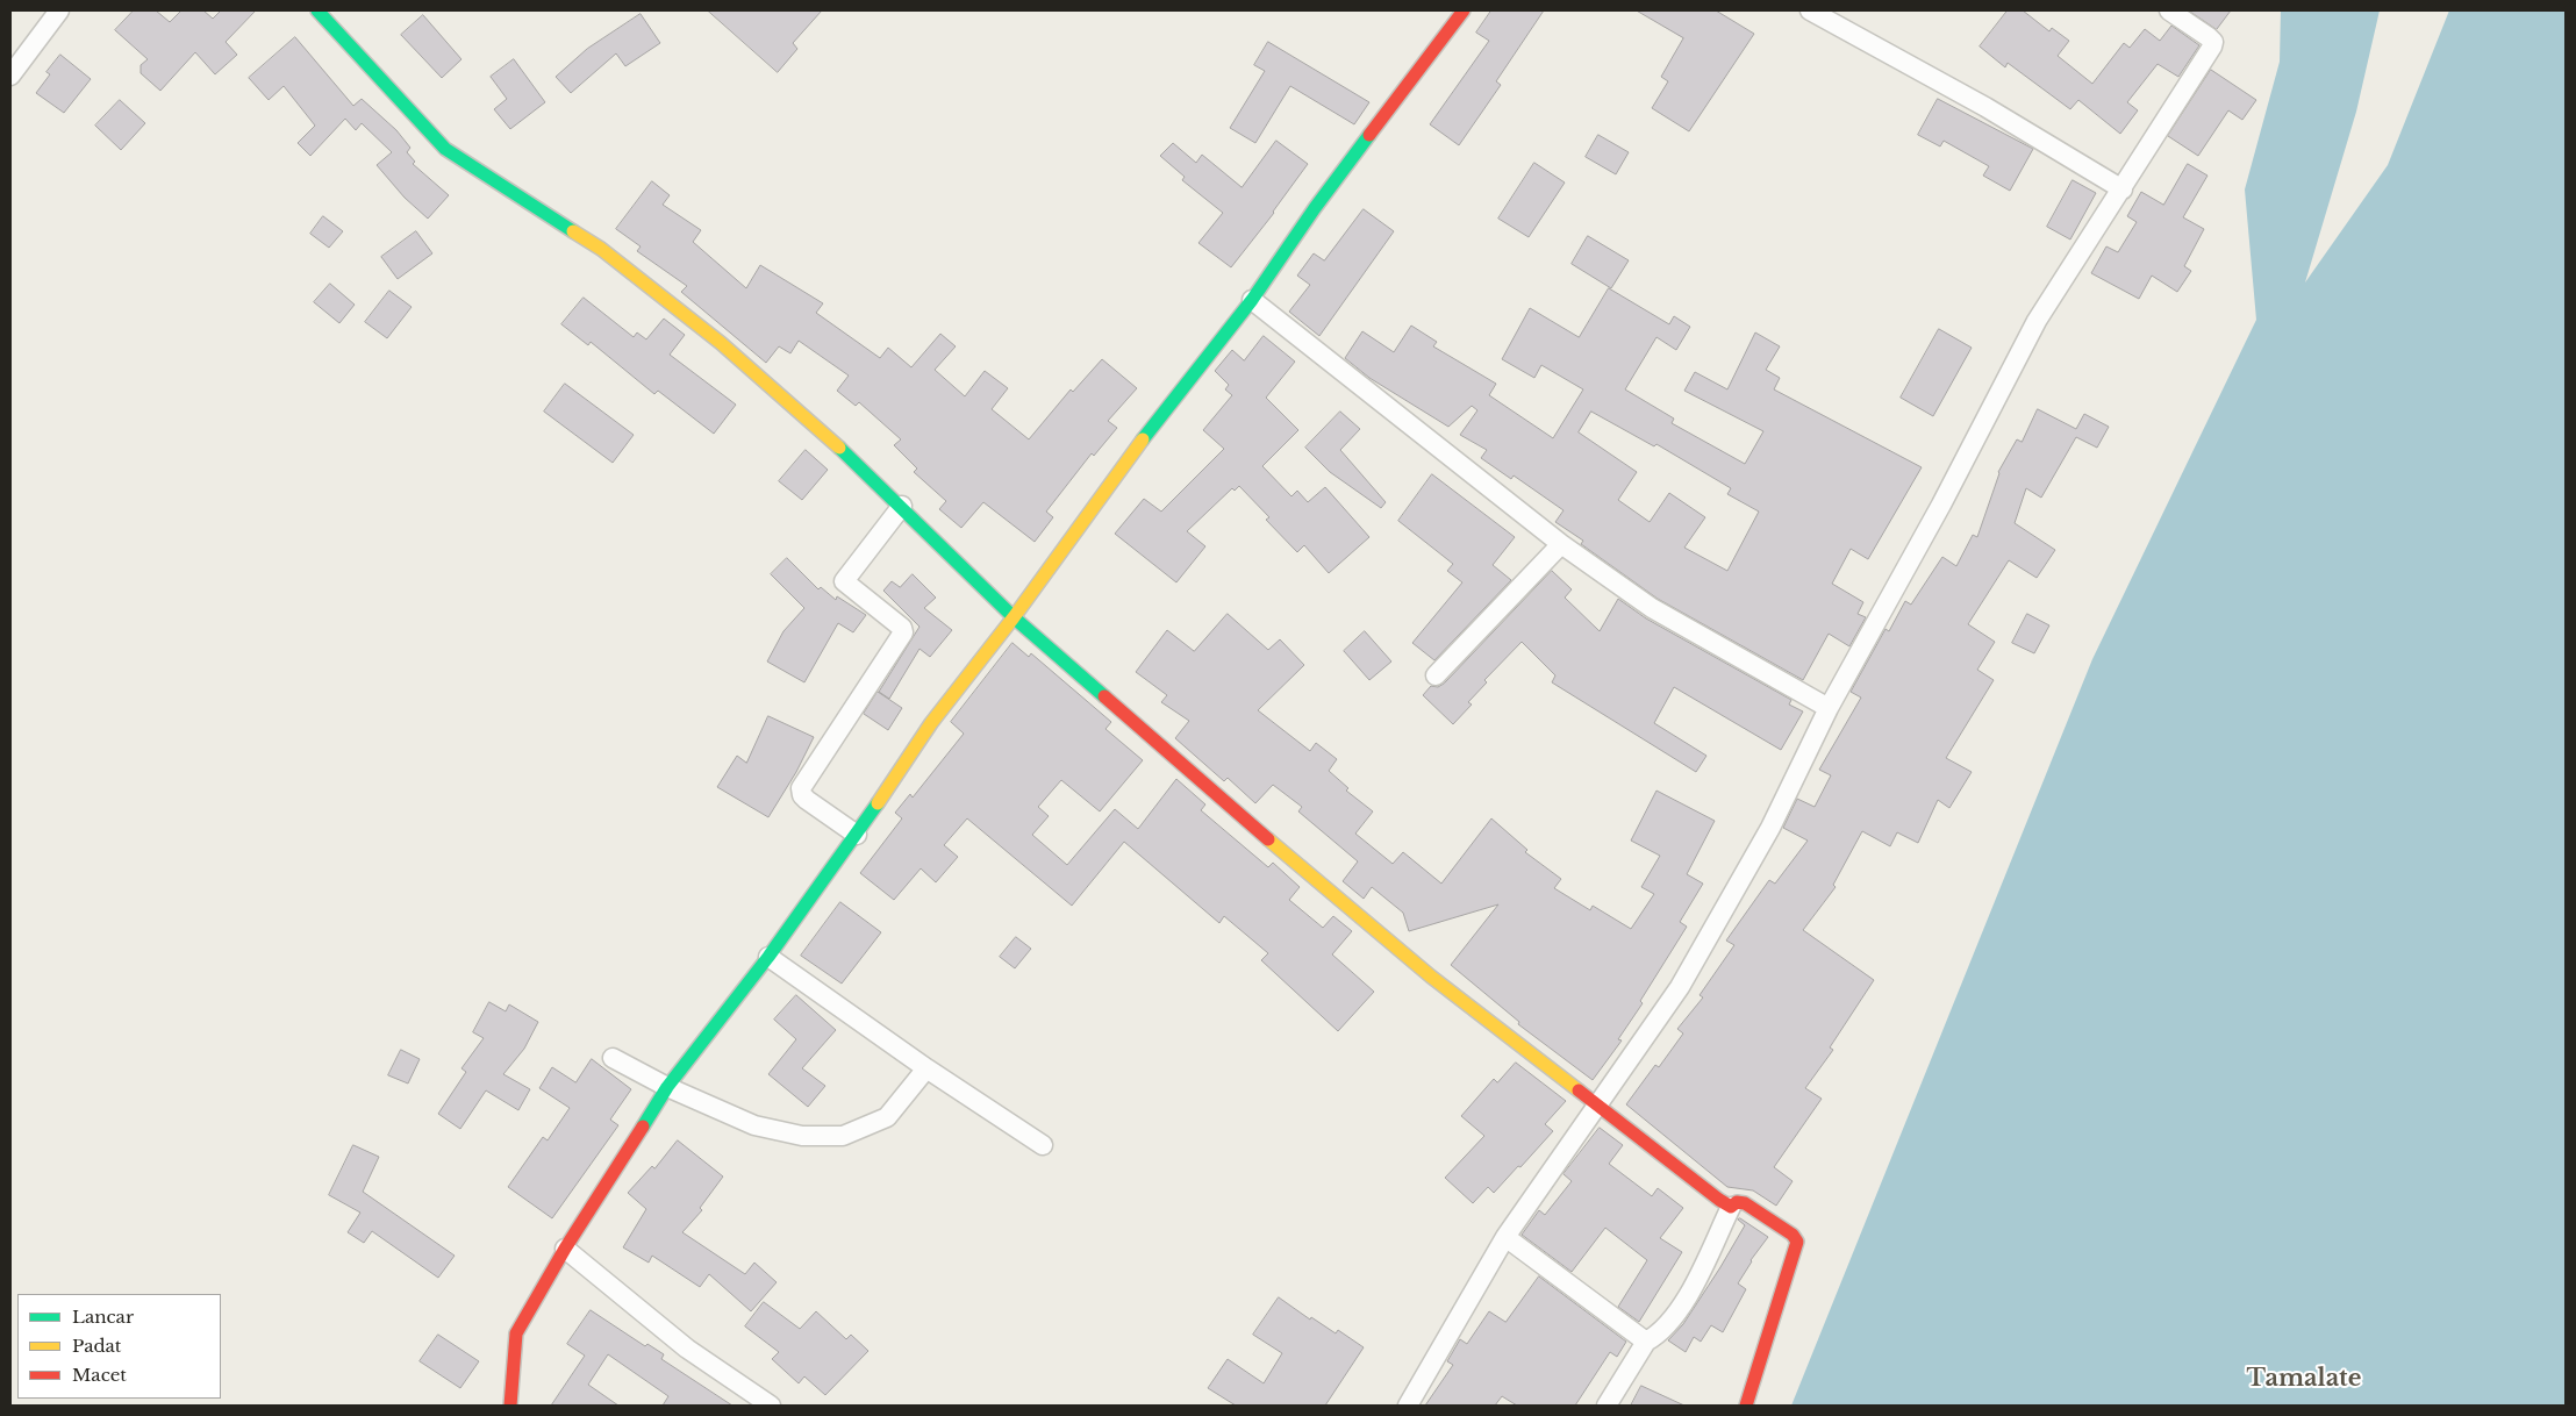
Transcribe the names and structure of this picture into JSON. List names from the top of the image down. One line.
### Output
{"districts":["Tamalate"],"legend":["Lancar","Padat","Macet"]}
